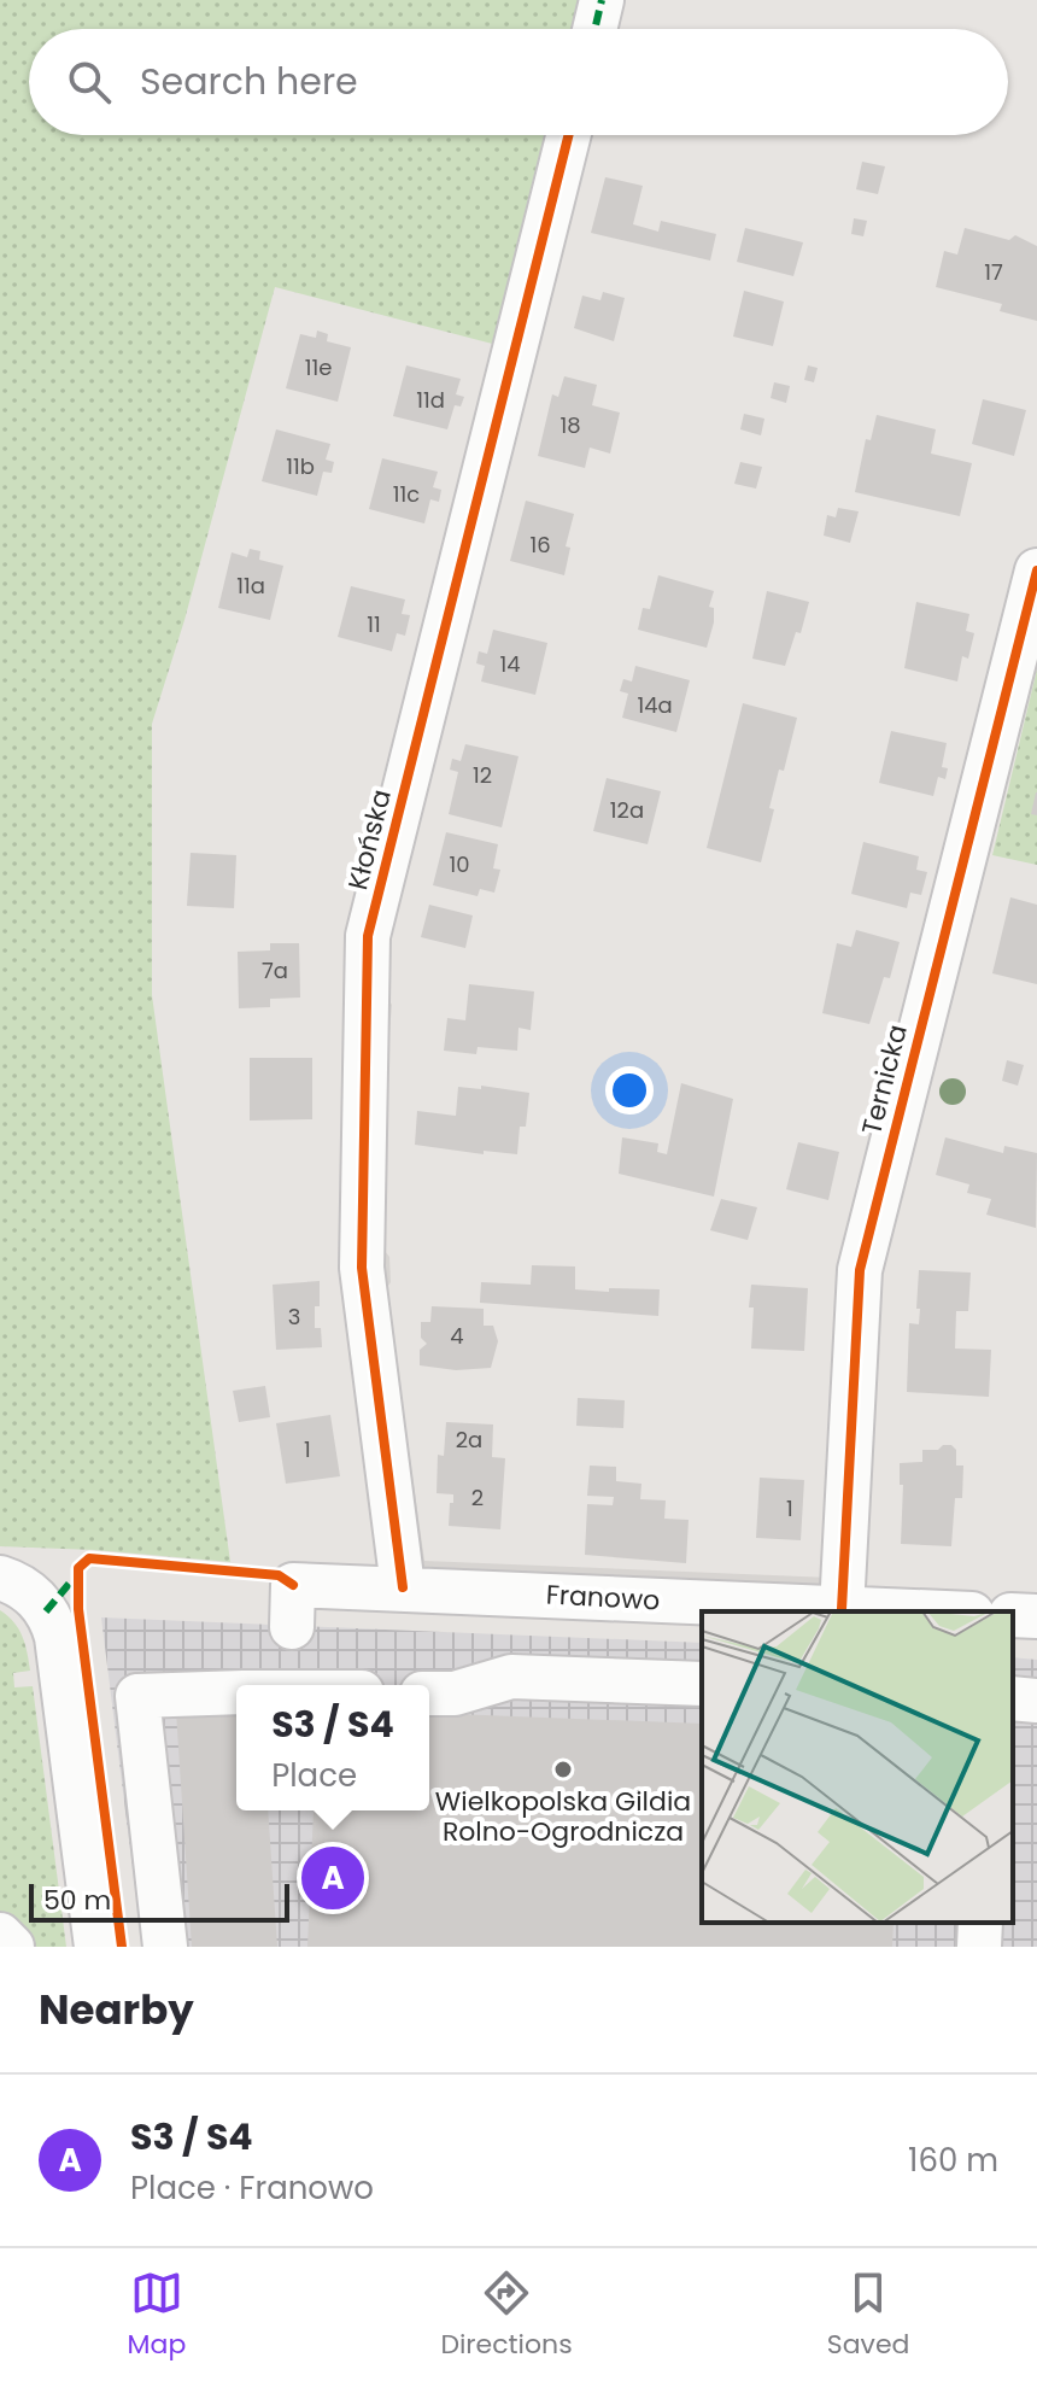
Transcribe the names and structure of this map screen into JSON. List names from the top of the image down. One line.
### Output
{"streets":{"street":["Kłońska","Ternicka","Franowo"]},"crossings":[["Kłońska","Franowo"],["Ternicka","Franowo"]],"places":["Wielkopolska Gildia Rolno-Ogrodnicza"],"house_numbers":["17","11e","11d","18","11b","11c","16","11a","11","14","14a","12","12a","10","7a","3","4","2a","1","2","1"],"scale_bar":"50 m","page":{"search":"Search here","popup":["S3 / S4","Place"],"pins":"A","scale":"50 m","heading":"Nearby","list":[{"mark":"A","name":"S3 / S4","note":"Place · Franowo","value":"160 m"}],"nav":["Map","Directions","Saved"]}}
